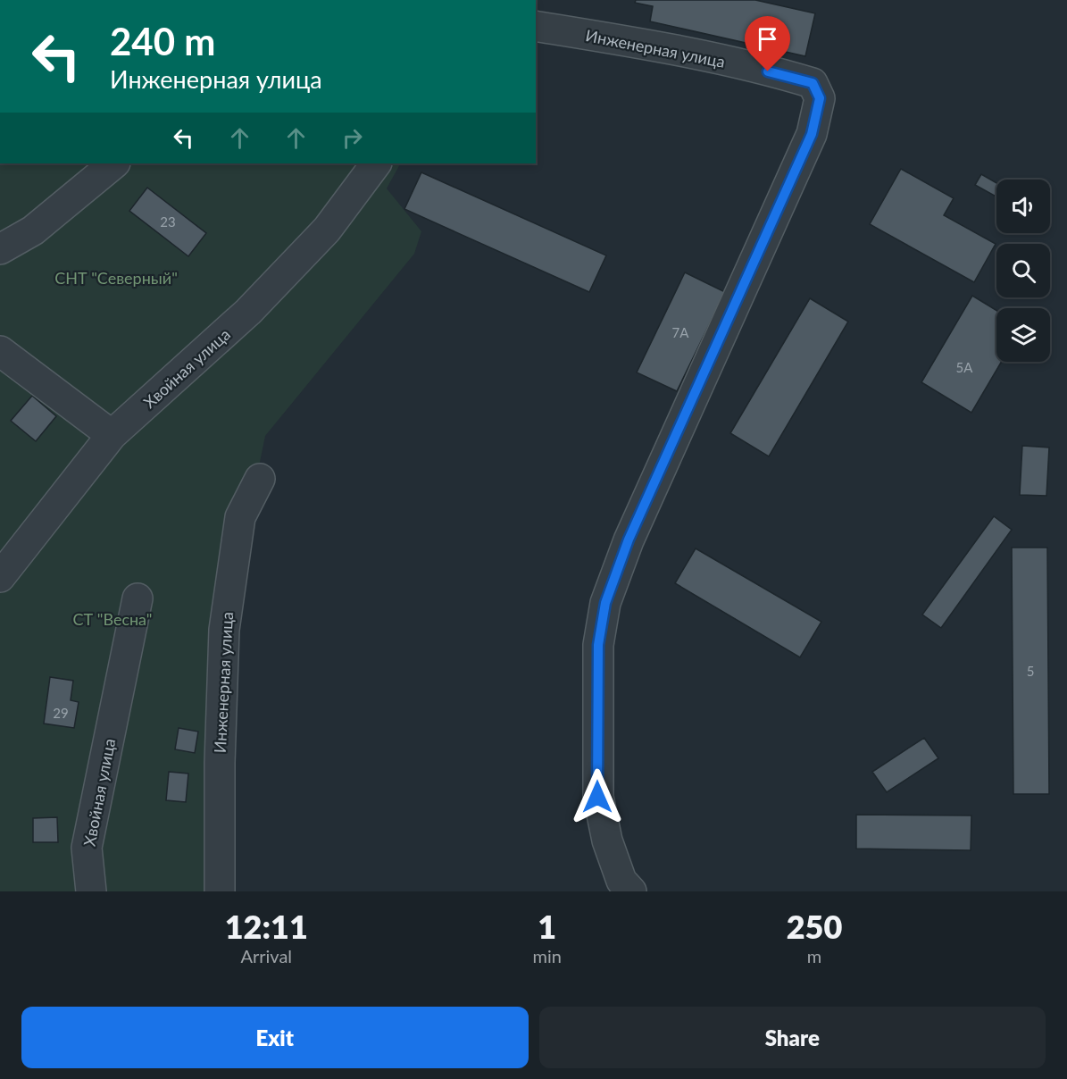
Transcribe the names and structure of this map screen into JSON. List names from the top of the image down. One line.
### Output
{"streets":{"street":["Инженерная улица","Хвойная улица"]},"parks":["СНТ \"Северный\"","СТ \"Весна\""],"house_numbers":["23","7А","5А","5","29"],"page":{"turn":["240 m","Инженерная улица"],"eta":["12:11","Arrival","1","min","250","m"],"buttons":["Exit","Share"]}}
